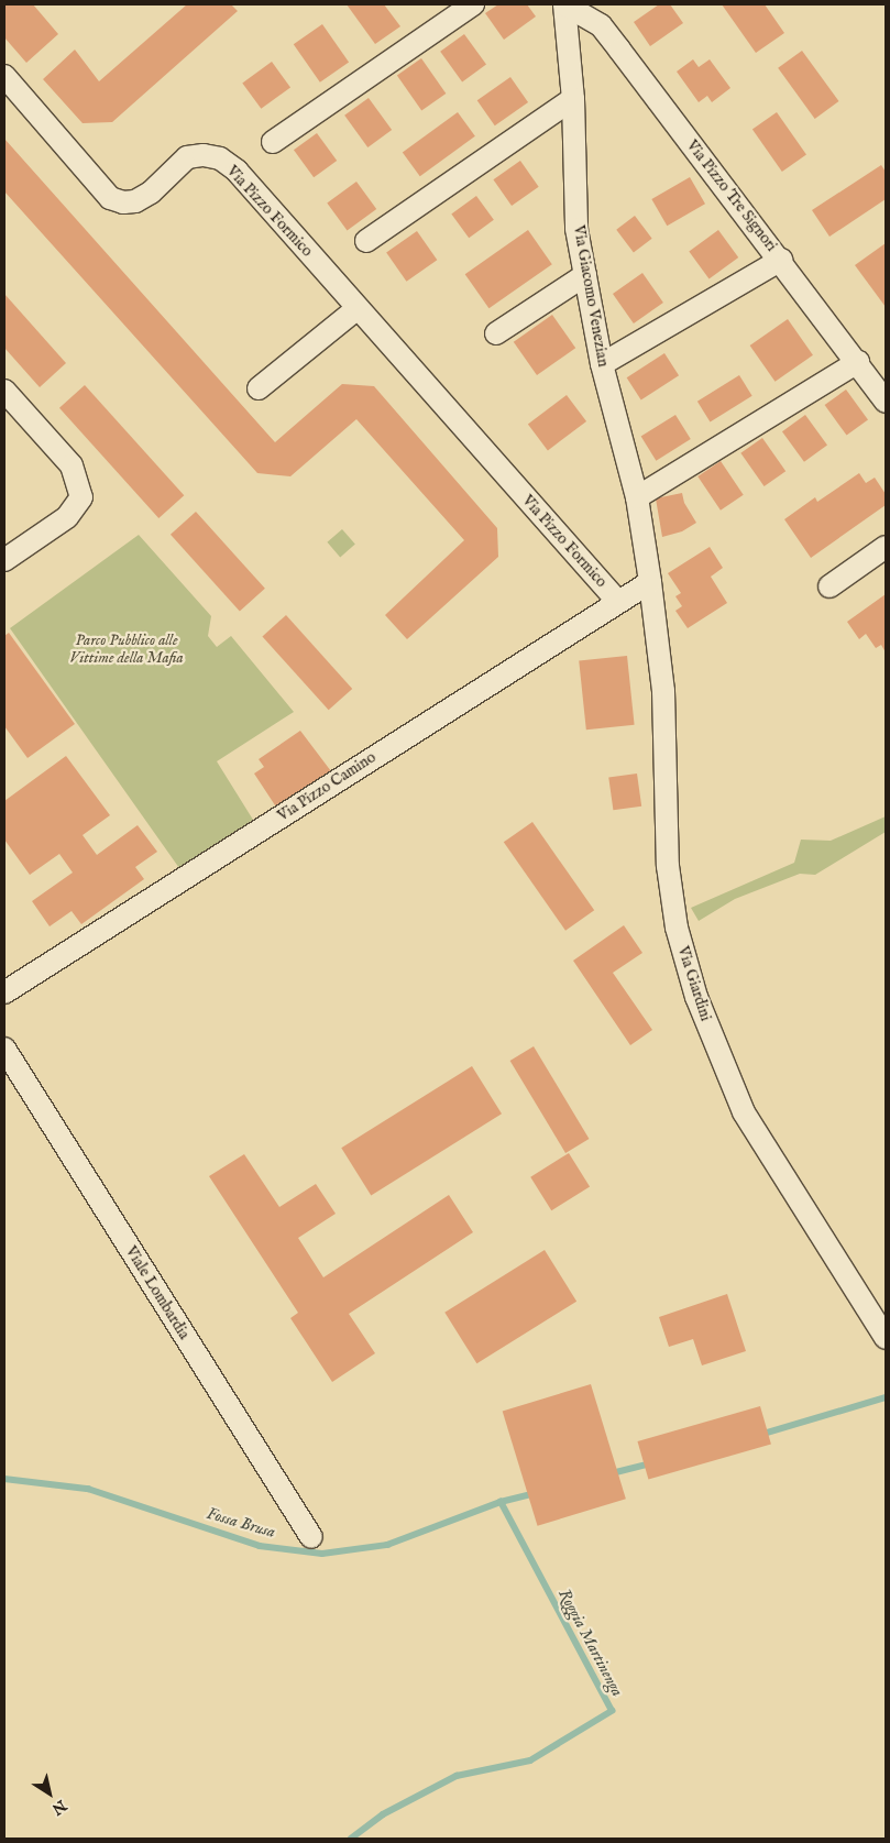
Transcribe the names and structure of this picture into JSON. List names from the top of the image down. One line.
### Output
{"streets":{"street":["Via Pizzo Tre Signori","Via Pizzo Formico","Via Giacomo Venezian","Via Pizzo Camino","Via Giardini","Viale Lombardia"]},"crossings":[["Via Pizzo Tre Signori","Via Giacomo Venezian"],["Via Pizzo Formico","Via Pizzo Camino"],["Via Giacomo Venezian","Via Pizzo Camino"],["Via Giacomo Venezian","Via Giardini"],["Via Pizzo Camino","Via Giardini"]],"water":["Fossa Brusa","Roggia Martinenga"],"parks":["Parco Pubblico alle Vittime della Mafia"],"north":"bottom right"}
